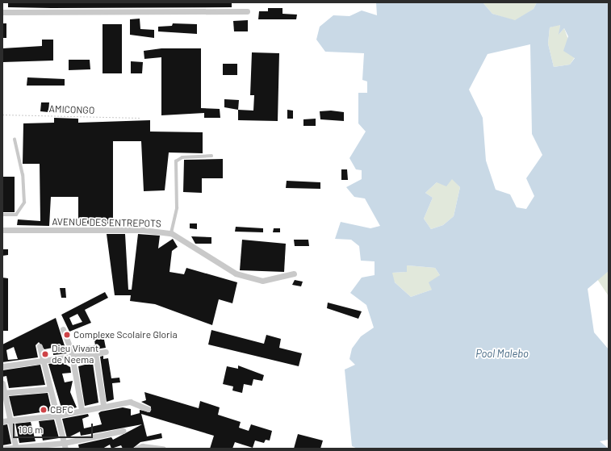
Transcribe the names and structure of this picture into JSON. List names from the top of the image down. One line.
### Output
{"streets":{"street":["AVENUE DES ENTREPOTS"],"path":["AMICONGO"]},"water":["Pool Malebo"],"places":["Complexe Scolaire Gloria","Dieu Vivant de Neema","CBFC"],"scale_bar":"100 m"}
